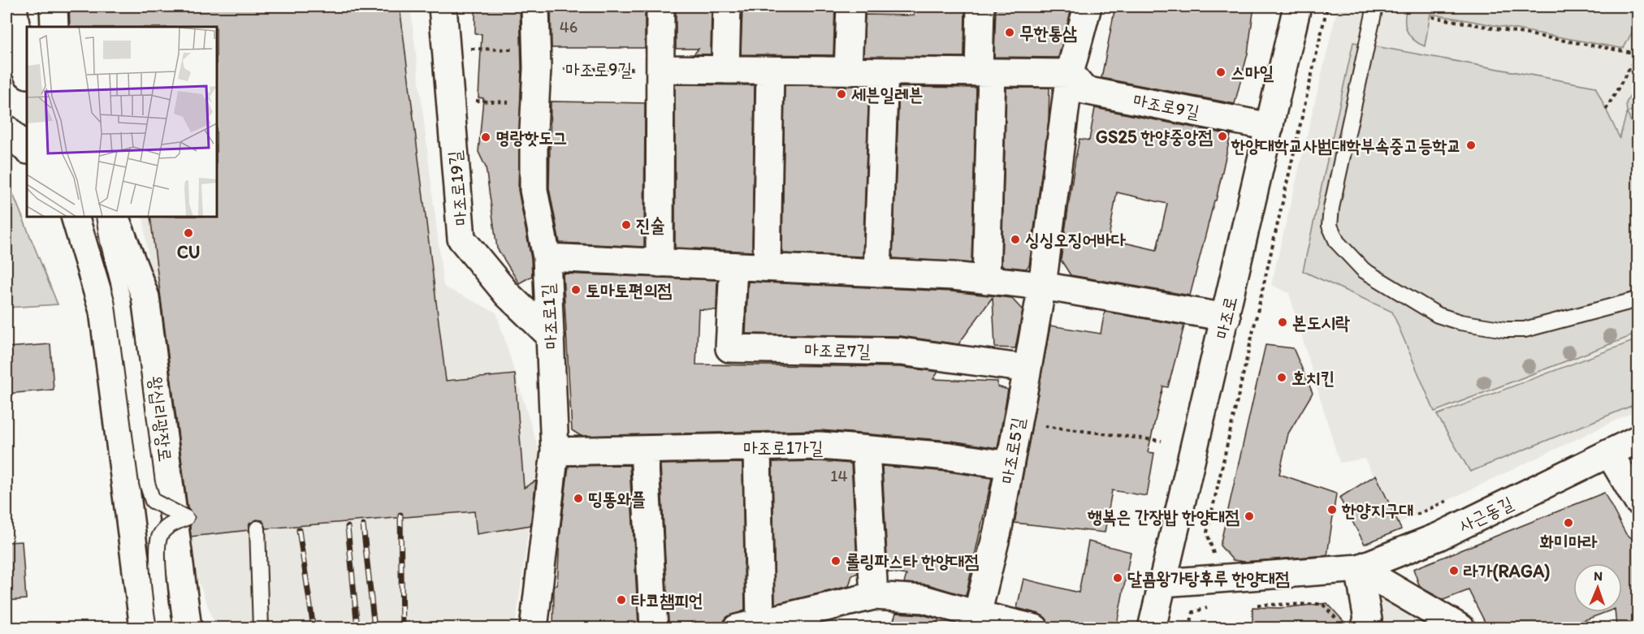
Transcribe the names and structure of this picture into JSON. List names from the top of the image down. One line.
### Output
{"streets":{"street":["마조로9길","마조로19길","마조로1길","마조로","마조로7길","왕십리광장로","마조로1가길","마조로5길","사근동길"]},"crossings":[["마조로9길","마조로1길"],["마조로9길","마조로"],["마조로19길","마조로1길"],["마조로1길","마조로1가길"],["마조로","사근동길"],["마조로7길","마조로5길"],["마조로1가길","마조로5길"]],"places":["무한통삼","스마일","세븐일레븐","GS25 한양중앙점","명랑핫도그","한양대학교사범대학부속중고등학교","진술","CU","싱싱오징어바다","토마토편의점","본도시락","호치킨","띵똥와플","한양지구대","행복은 간장밥 한양대점","화미마라","롤링파스타 한양대점","라가(RAGA)","달콤왕가탕후루 한양대점","타코챔피언"],"house_numbers":["46","14"],"north":"top"}
